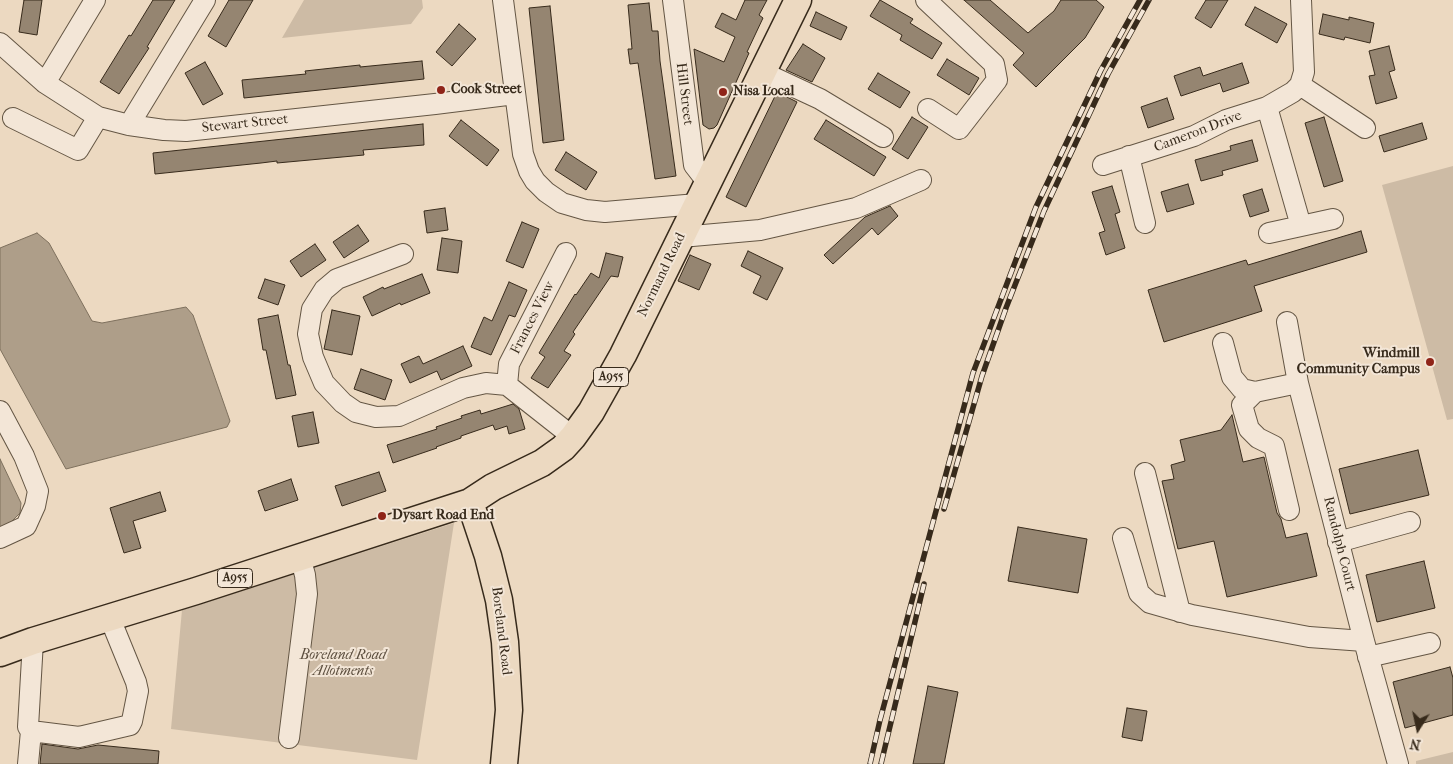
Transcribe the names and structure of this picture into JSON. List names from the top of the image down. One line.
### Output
{"streets":{"main road":["Normand Road","A955","Boreland Road"],"street":["Hill Street","Stewart Street","Cameron Drive","Frances View","Randolph Court"]},"crossings":[["Hill Street","Normand Road"],["Normand Road","A955"],["Normand Road","Boreland Road"],["A955","Boreland Road"]],"parks":["Boreland Road Allotments"],"places":["Cook Street","Nisa Local","Windmill Community Campus","Dysart Road End"],"north":"bottom"}
